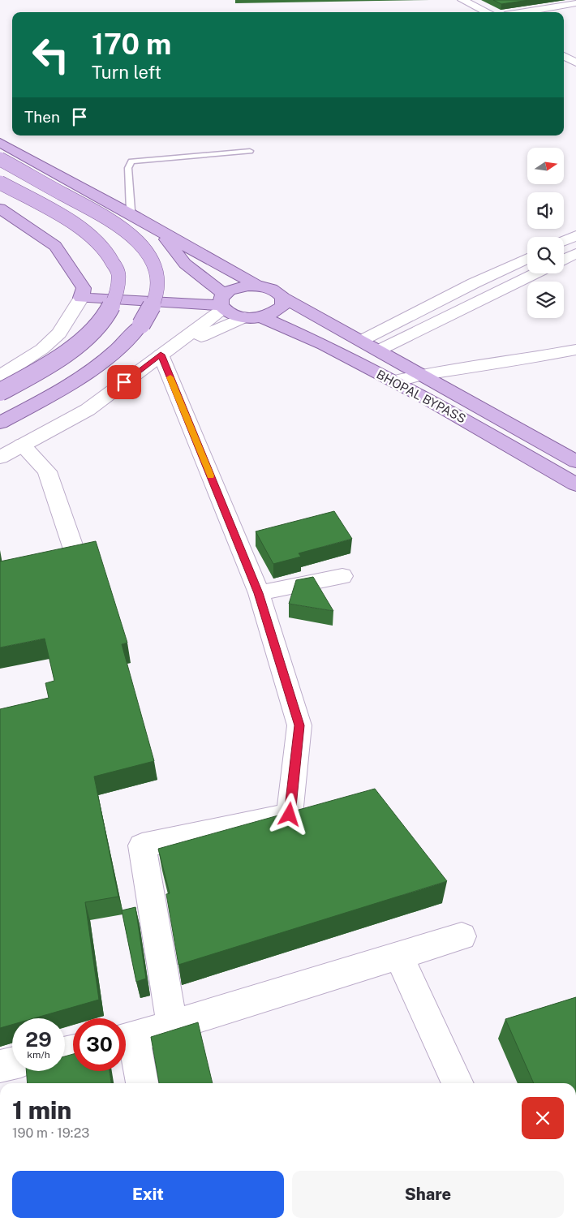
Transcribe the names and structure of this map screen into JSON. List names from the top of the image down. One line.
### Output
{"streets":{"main road":["BHOPAL BYPASS"]},"north":"right","page":{"turn":["170 m","Turn left"],"then":"Then","speed":"29 km/h","limit":"30","heading":["1 min","190 m · 19:23"],"buttons":["Exit","Share"]}}
